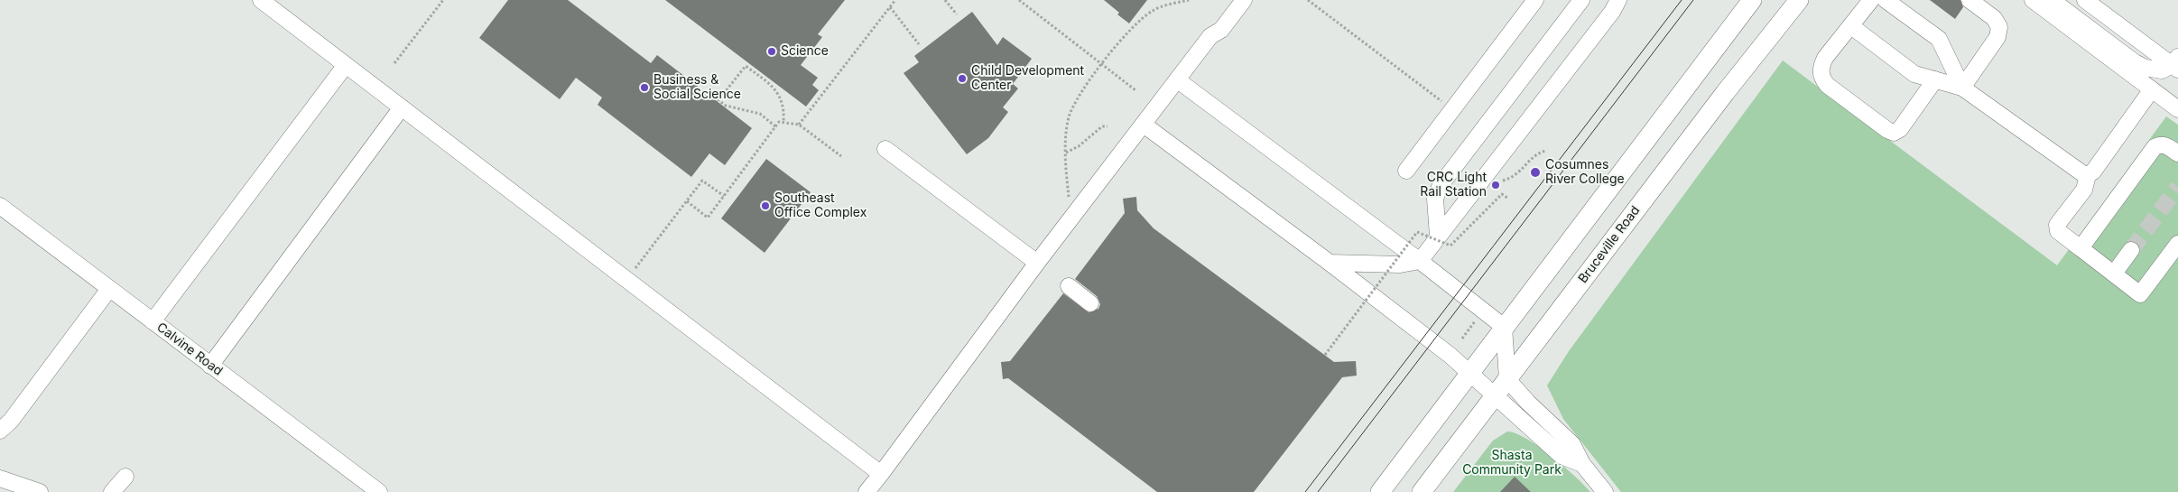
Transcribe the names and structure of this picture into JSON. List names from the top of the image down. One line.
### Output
{"streets":{"main road":["Bruceville Road"],"street":["Calvine Road"]},"parks":["Shasta Community Park"],"places":["Science","Child Development Center","Business & Social Science","Cosumnes River College","CRC Light Rail Station","Southeast Office Complex"]}
